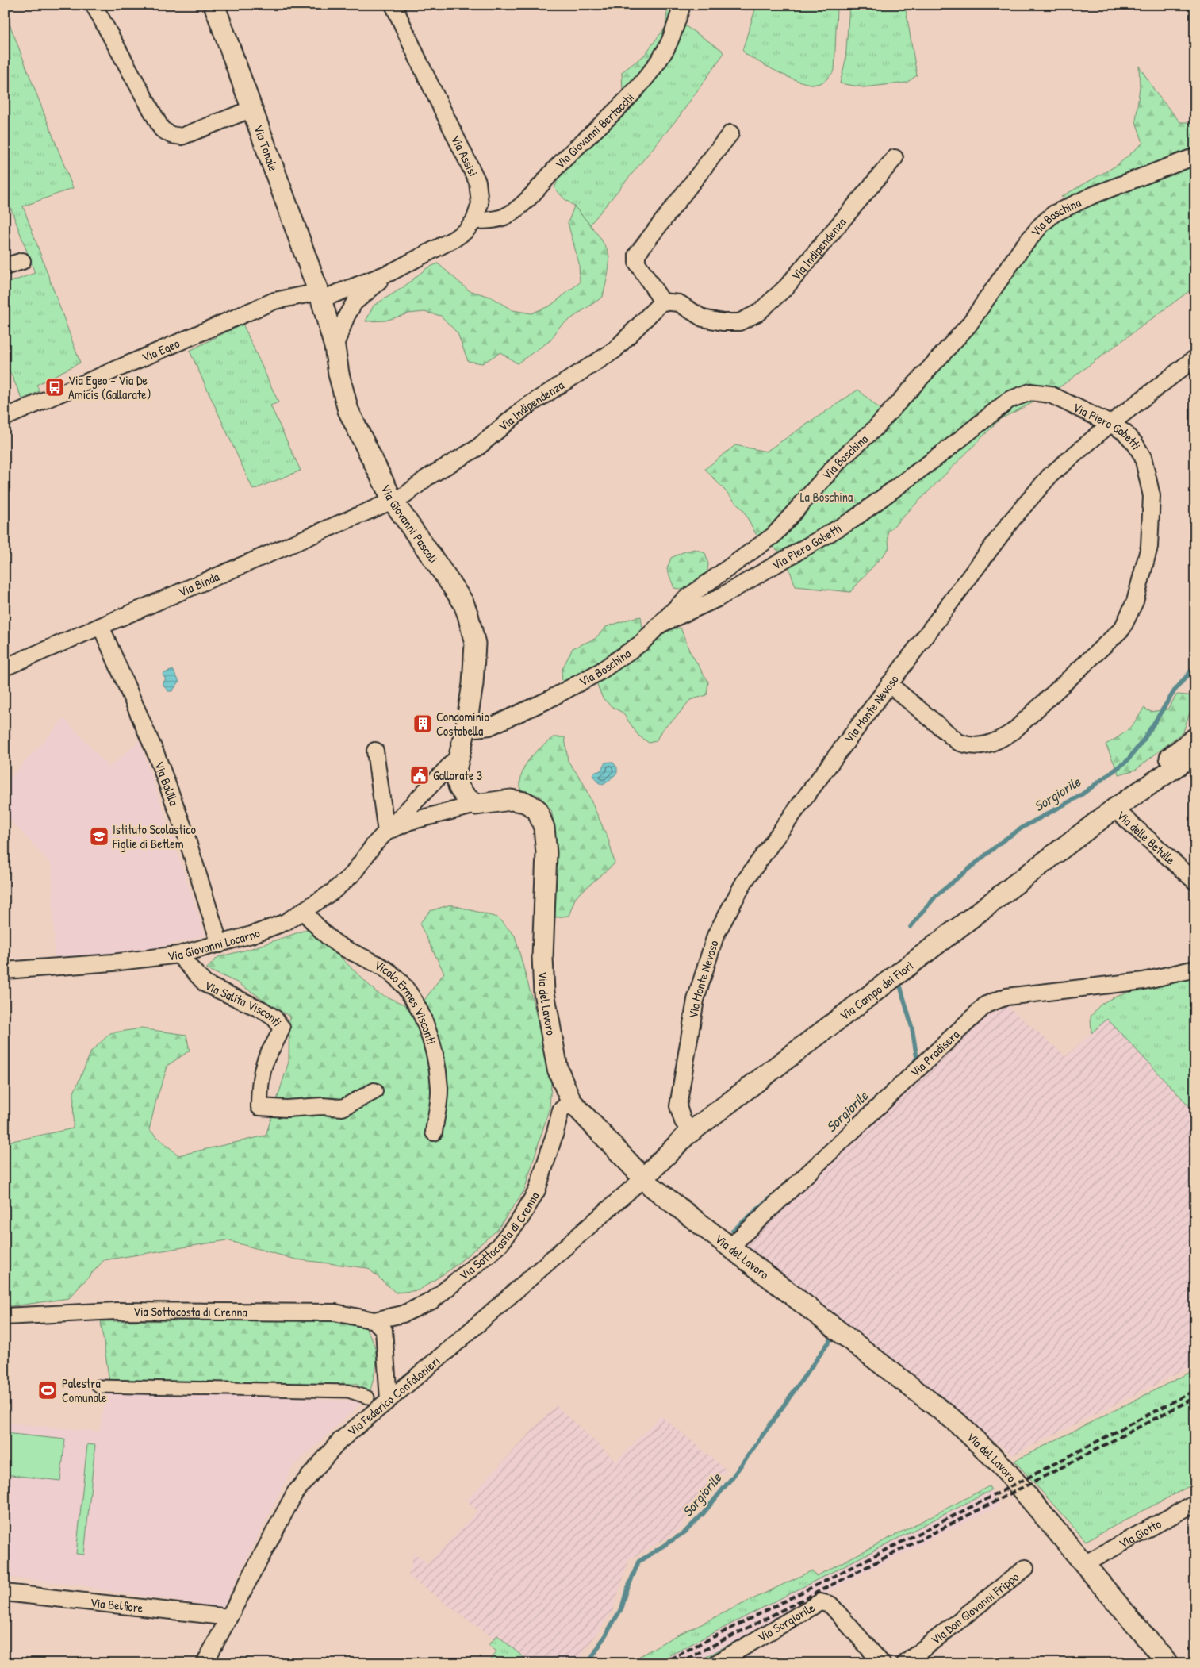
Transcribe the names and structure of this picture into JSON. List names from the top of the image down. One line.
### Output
{"streets":{"street":["Via Giovanni Bertacchi","Via Tonale","Via Assisi","Via Boschina","Via Indipendenza","Via Egeo","Via Piero Gobetti","Via Giovanni Pascoli","Via Binda","Via Monte Nevoso","Via Balilla","Via delle Betulle","Via Giovanni Locarno","Via Campo dei Fiori","Via del Lavoro","Via Salita Visconti","Vicolo Ermes Visconti","Via Pradisera","Via Sottocosta di Crenna","Via Federico Confalonieri","Via Giotto","Via Belfiore","Via Don Giovanni Frippo","Via Sorgiorile"]},"crossings":[["Via Giovanni Bertacchi","Via Assisi"],["Via Tonale","Via Egeo"],["Via Tonale","Via Giovanni Pascoli"],["Via Boschina","Via Piero Gobetti"],["Via Boschina","Via Giovanni Pascoli"],["Via Indipendenza","Via Giovanni Pascoli"],["Via Indipendenza","Via Binda"],["Via Egeo","Via Giovanni Pascoli"],["Via Piero Gobetti","Via Monte Nevoso"],["Via Giovanni Pascoli","Via Binda"],["Via Giovanni Pascoli","Via Giovanni Locarno"],["Via Giovanni Pascoli","Via del Lavoro"],["Via Binda","Via Balilla"],["Via Monte Nevoso","Via Campo dei Fiori"],["Via Balilla","Via Giovanni Locarno"],["Via delle Betulle","Via Campo dei Fiori"],["Via Giovanni Locarno","Via Salita Visconti"],["Via Giovanni Locarno","Vicolo Ermes Visconti"],["Via Campo dei Fiori","Via del Lavoro"],["Via Campo dei Fiori","Via Federico Confalonieri"],["Via del Lavoro","Via Pradisera"],["Via del Lavoro","Via Sottocosta di Crenna"],["Via del Lavoro","Via Federico Confalonieri"],["Via del Lavoro","Via Giotto"],["Via Federico Confalonieri","Via Belfiore"]],"water":["Sorgiorile"],"parks":["La Boschina"],"places":{"bus stop":["Via Egeo - Via De Amicis (Gallarate)"],"building":["Condominio Costabella"],"public building":["Gallarate 3"],"school or university":["Istituto Scolastico Figlie di Betlem"],"sports":["Palestra Comunale"]}}
